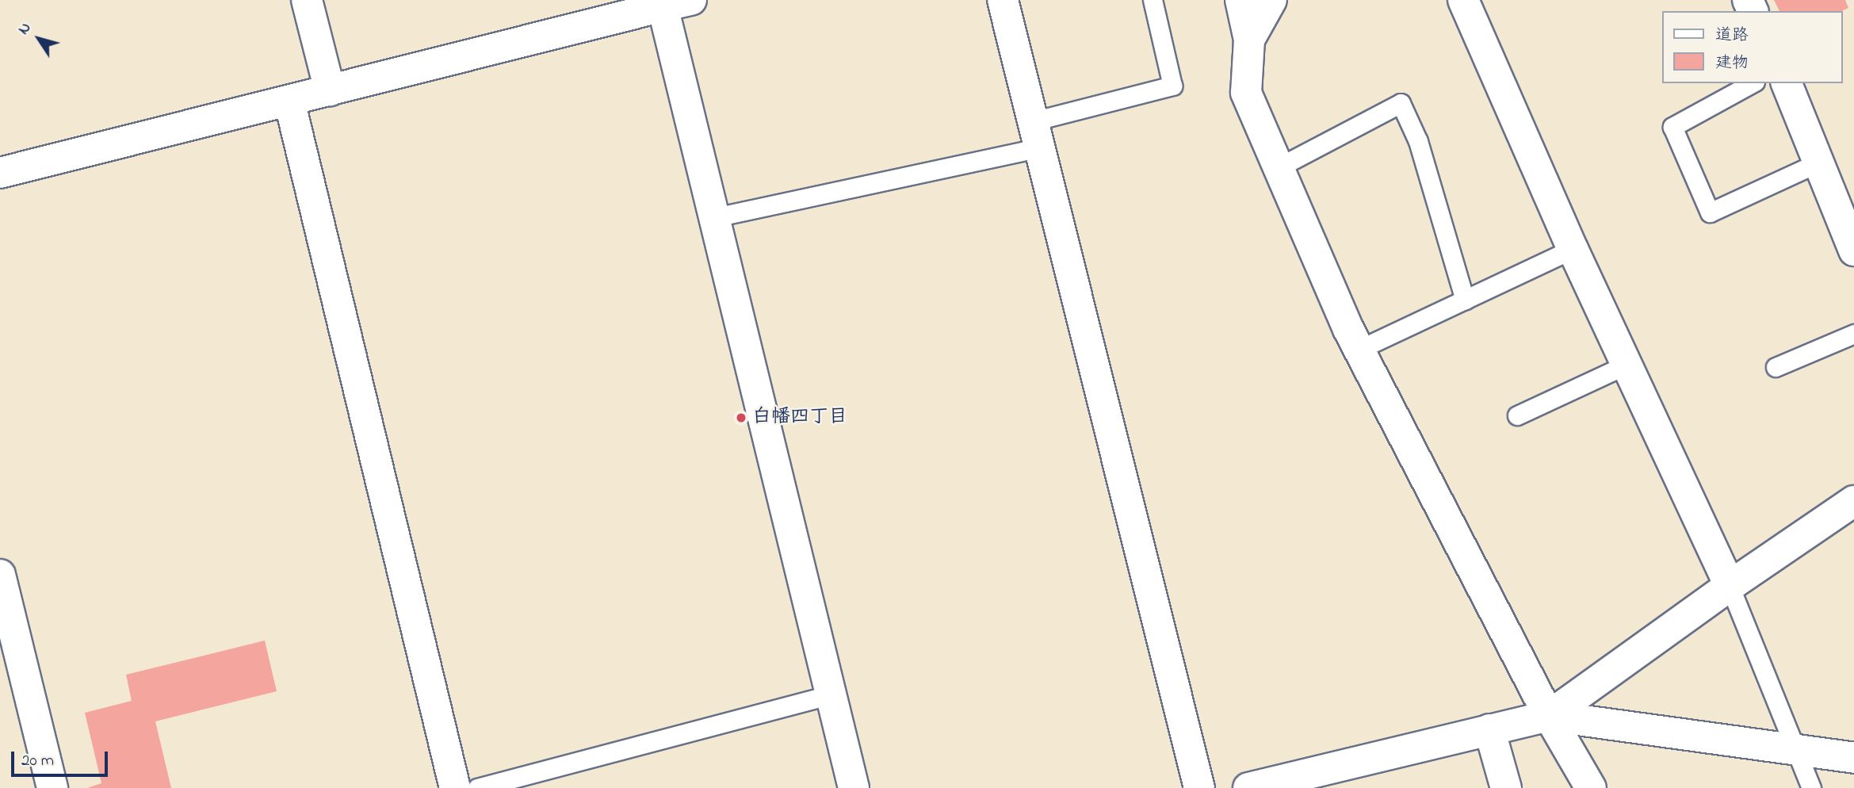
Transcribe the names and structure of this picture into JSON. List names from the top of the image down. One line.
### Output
{"places":["白幡四丁目"],"legend":["道路","建物"],"scale_bar":"20 m","north":"top left"}
